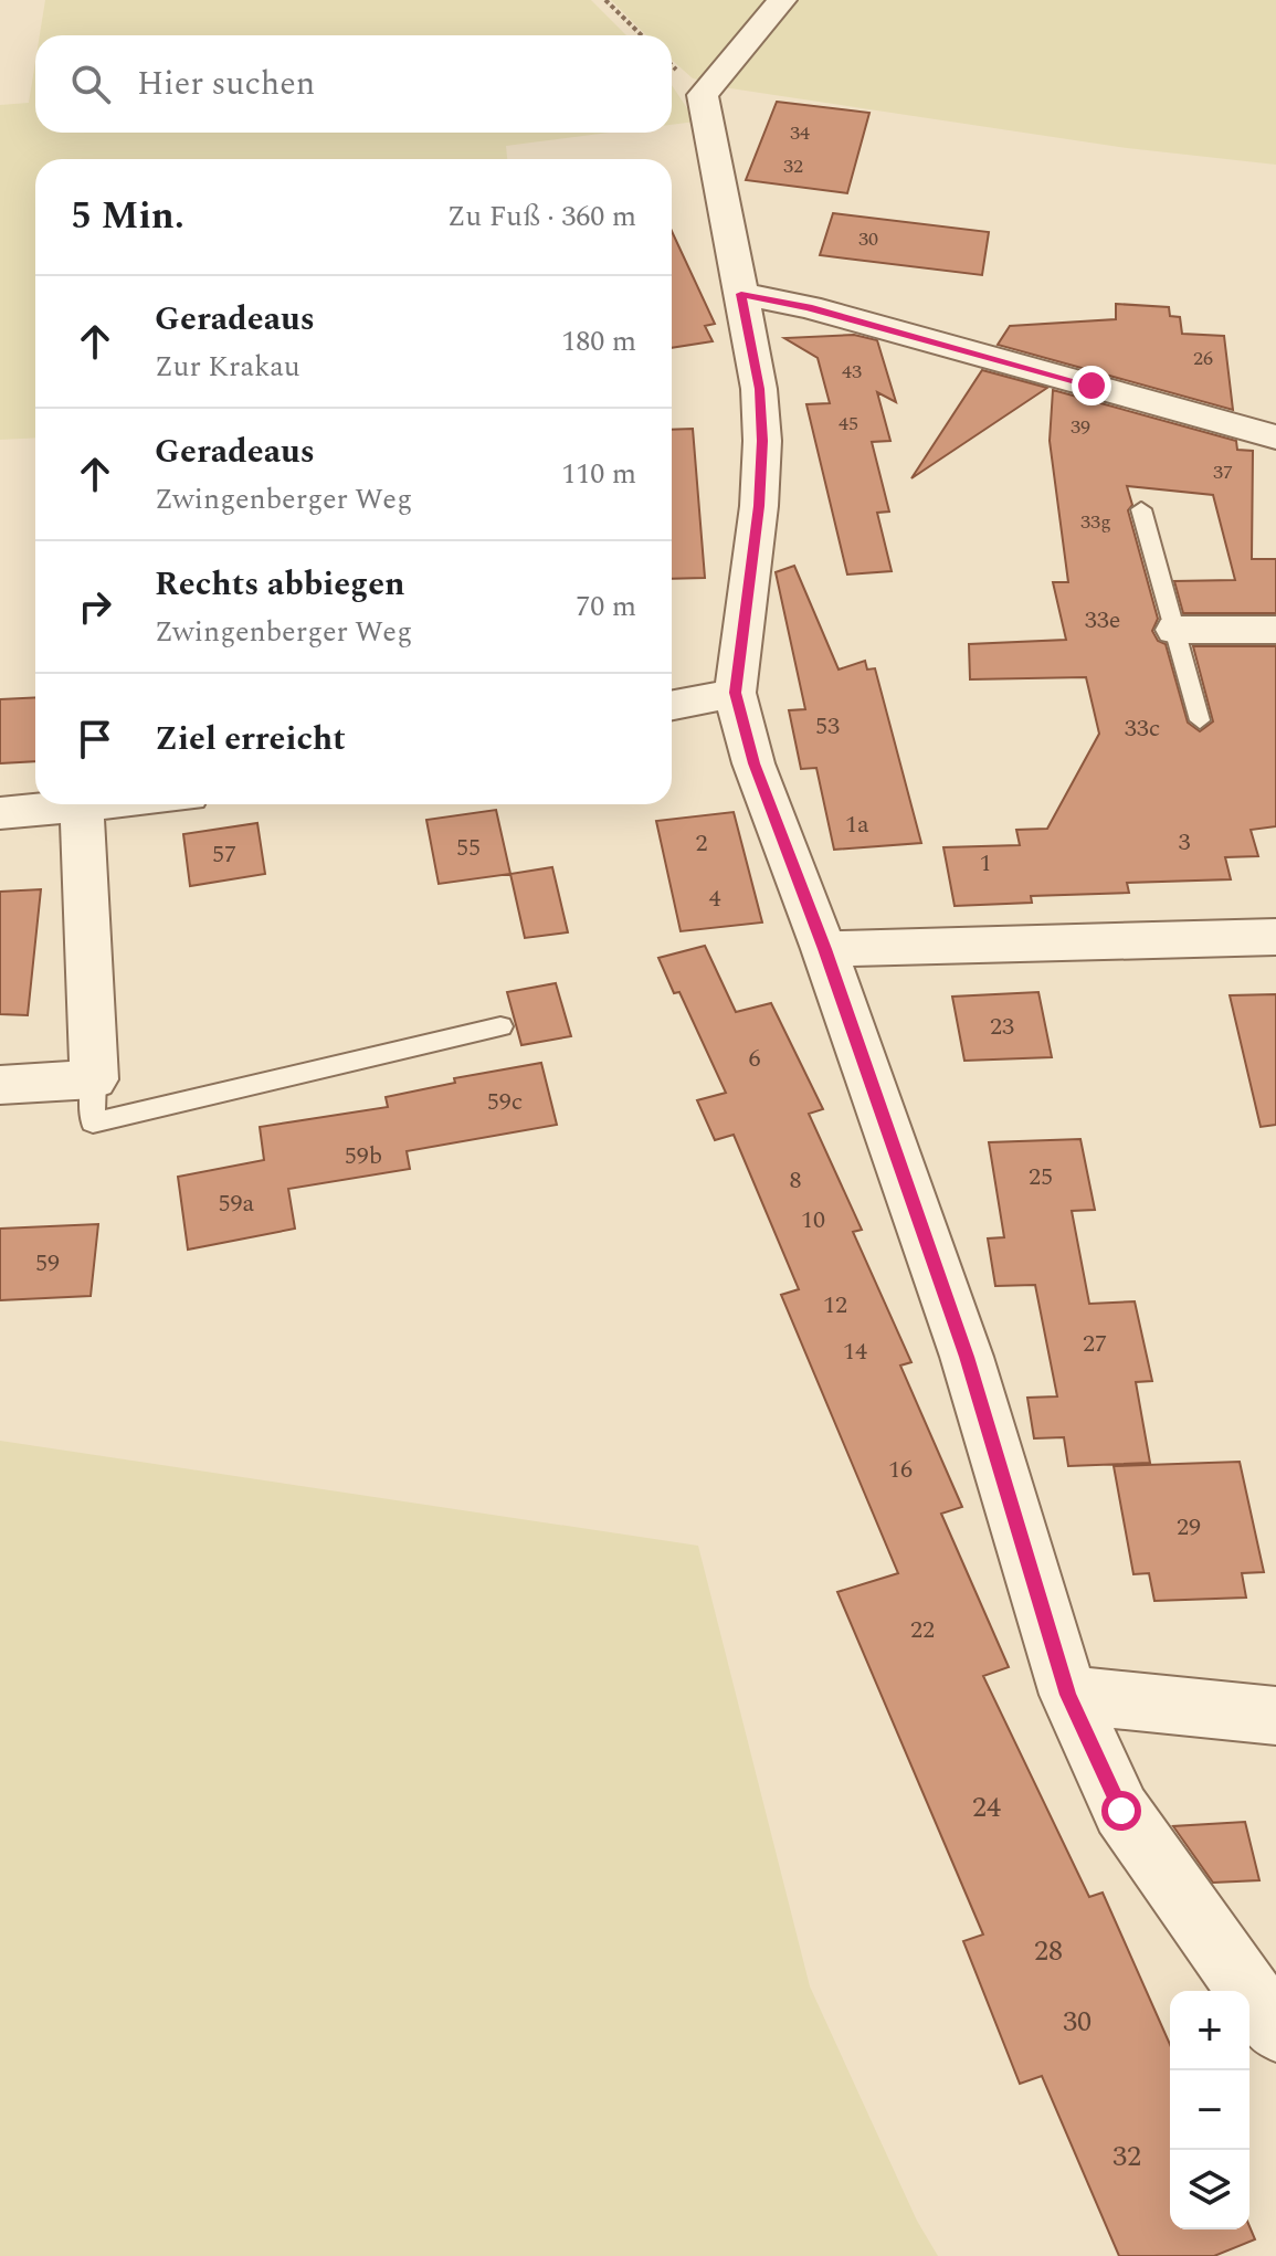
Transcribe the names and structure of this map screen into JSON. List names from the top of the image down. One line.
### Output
{"house_numbers":["34","32","30","26","43","45","39","37","33g","33e","53","33c","1a","3","2","55","57","1","4","23","6","59c","59b","25","8","59a","10","59","12","27","14","16","29","22","24","28","30","32"],"page":{"search":"Hier suchen","heading":["5 Min.","Zu Fuß · 360 m"],"list":[["Geradeaus","Zur Krakau","180 m"],["Geradeaus","Zwingenberger Weg","110 m"],["Rechts abbiegen","Zwingenberger Weg","70 m"],"Ziel erreicht"],"map_buttons":["+","−"]}}
